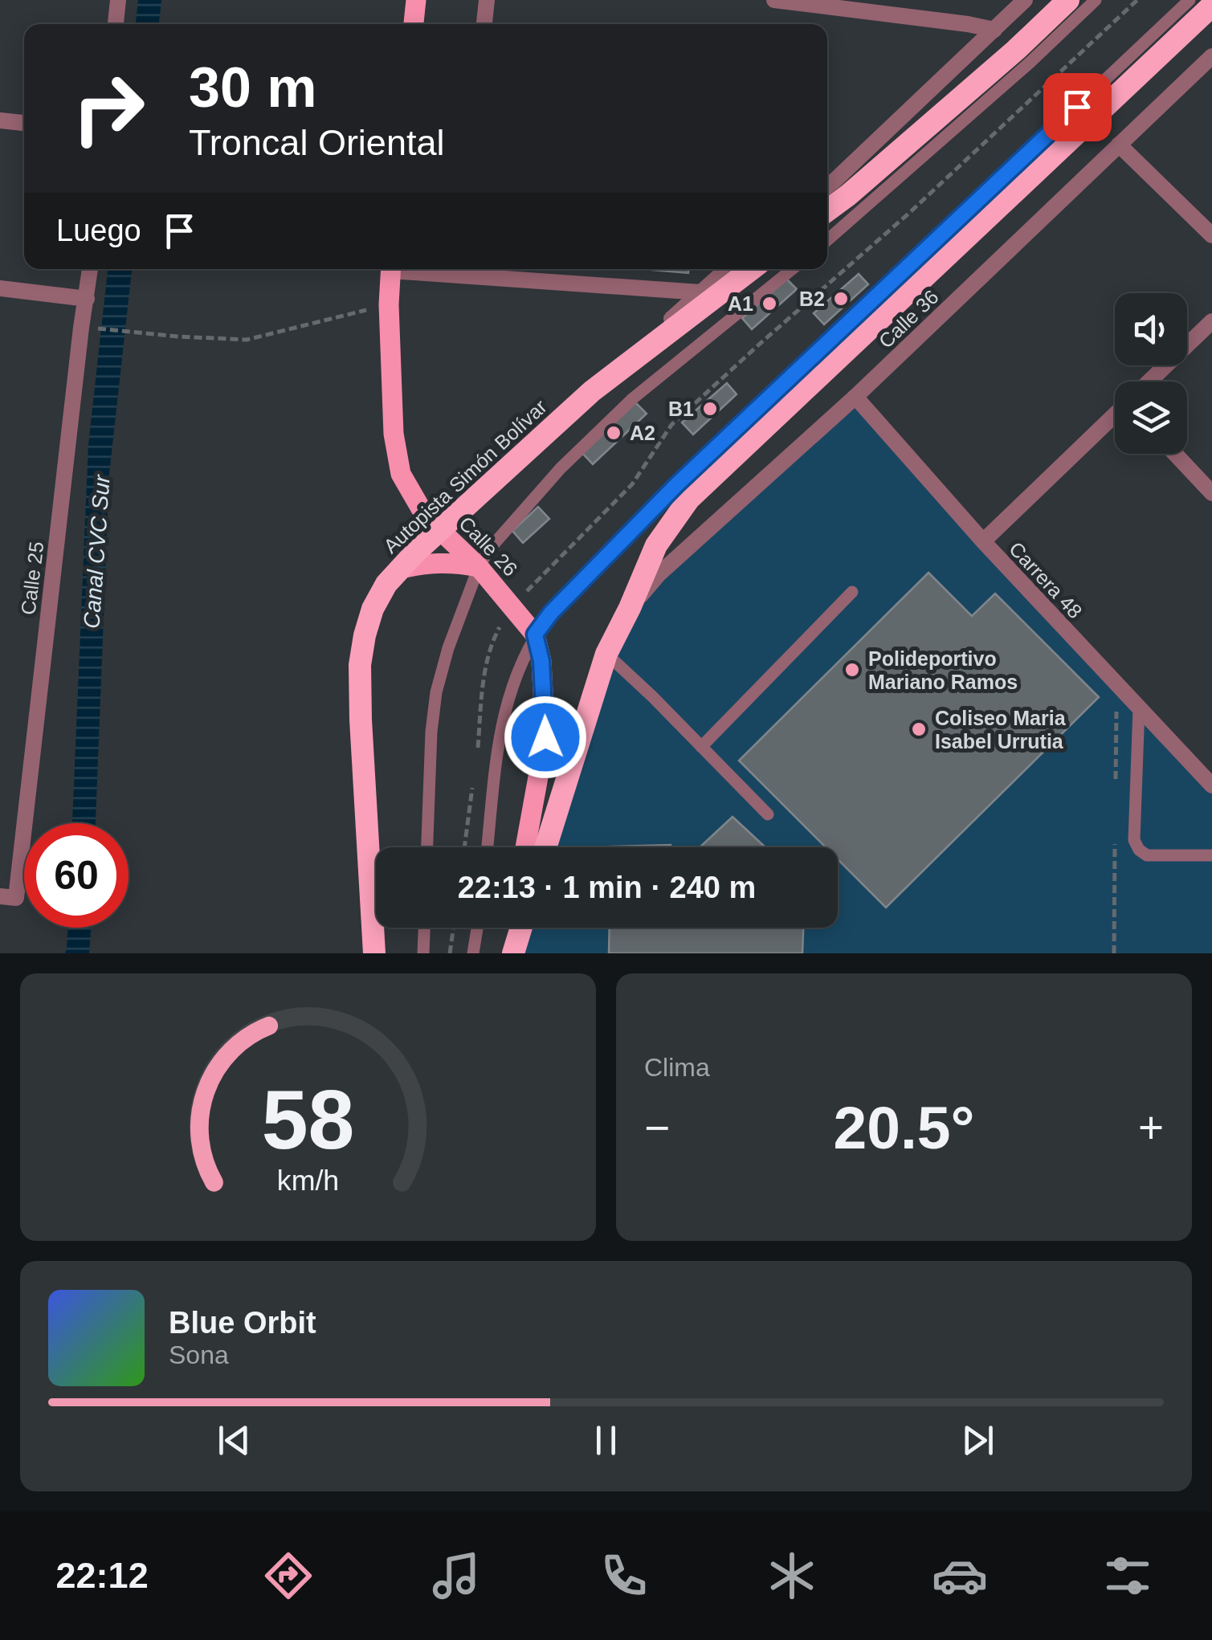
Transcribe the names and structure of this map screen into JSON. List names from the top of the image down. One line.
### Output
{"streets":{"highway":["Autopista Simón Bolívar"],"main road":["Calle 26"],"street":["Calle 36","Calle 25","Carrera 48"]},"crossings":[["Calle 36","Carrera 48"],["Autopista Simón Bolívar","Calle 26"]],"water":["Canal CVC Sur"],"places":["B2","A1","B1","A2","Polideportivo Mariano Ramos","Coliseo Maria Isabel Urrutia"],"page":{"turn":["30 m","Troncal Oriental"],"then":"Luego","limit":"60","trip":"22:13 · 1 min · 240 m","tile":"Clima","heat":["−","20.5°","+"],"song":["Blue Orbit","Sona"],"tabs":"22:12","gauge":["58","km/h"]}}
